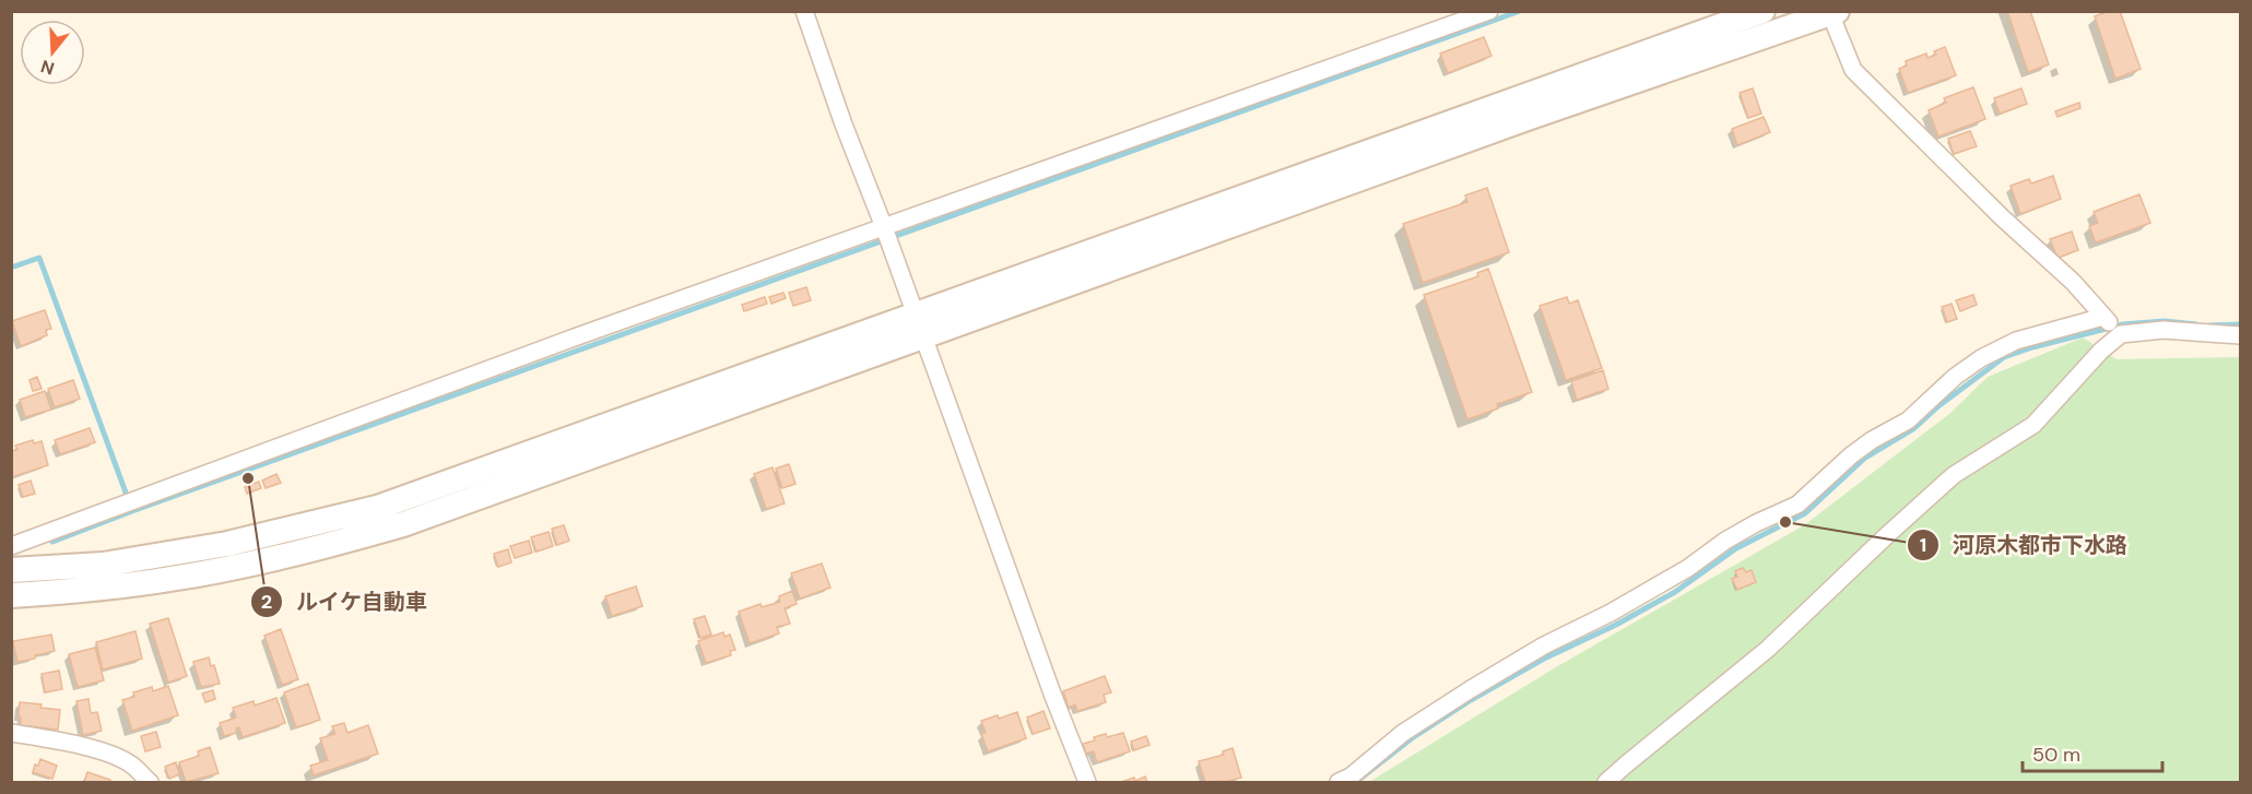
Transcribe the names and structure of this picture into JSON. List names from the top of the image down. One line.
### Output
{"places":["ルイケ自動車","河原木都市下水路"],"scale_bar":"50 m","north":"bottom"}
